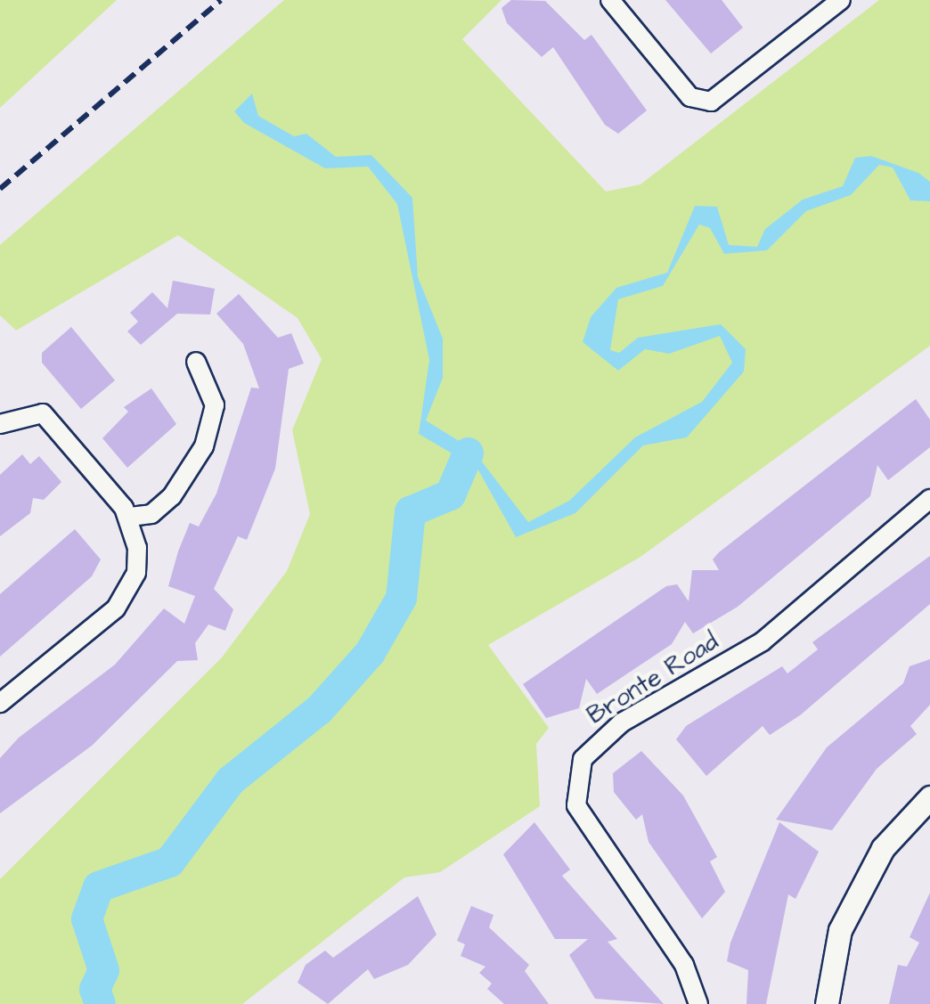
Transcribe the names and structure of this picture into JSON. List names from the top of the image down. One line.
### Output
{"streets":{"street":["Bronte Road"]}}
